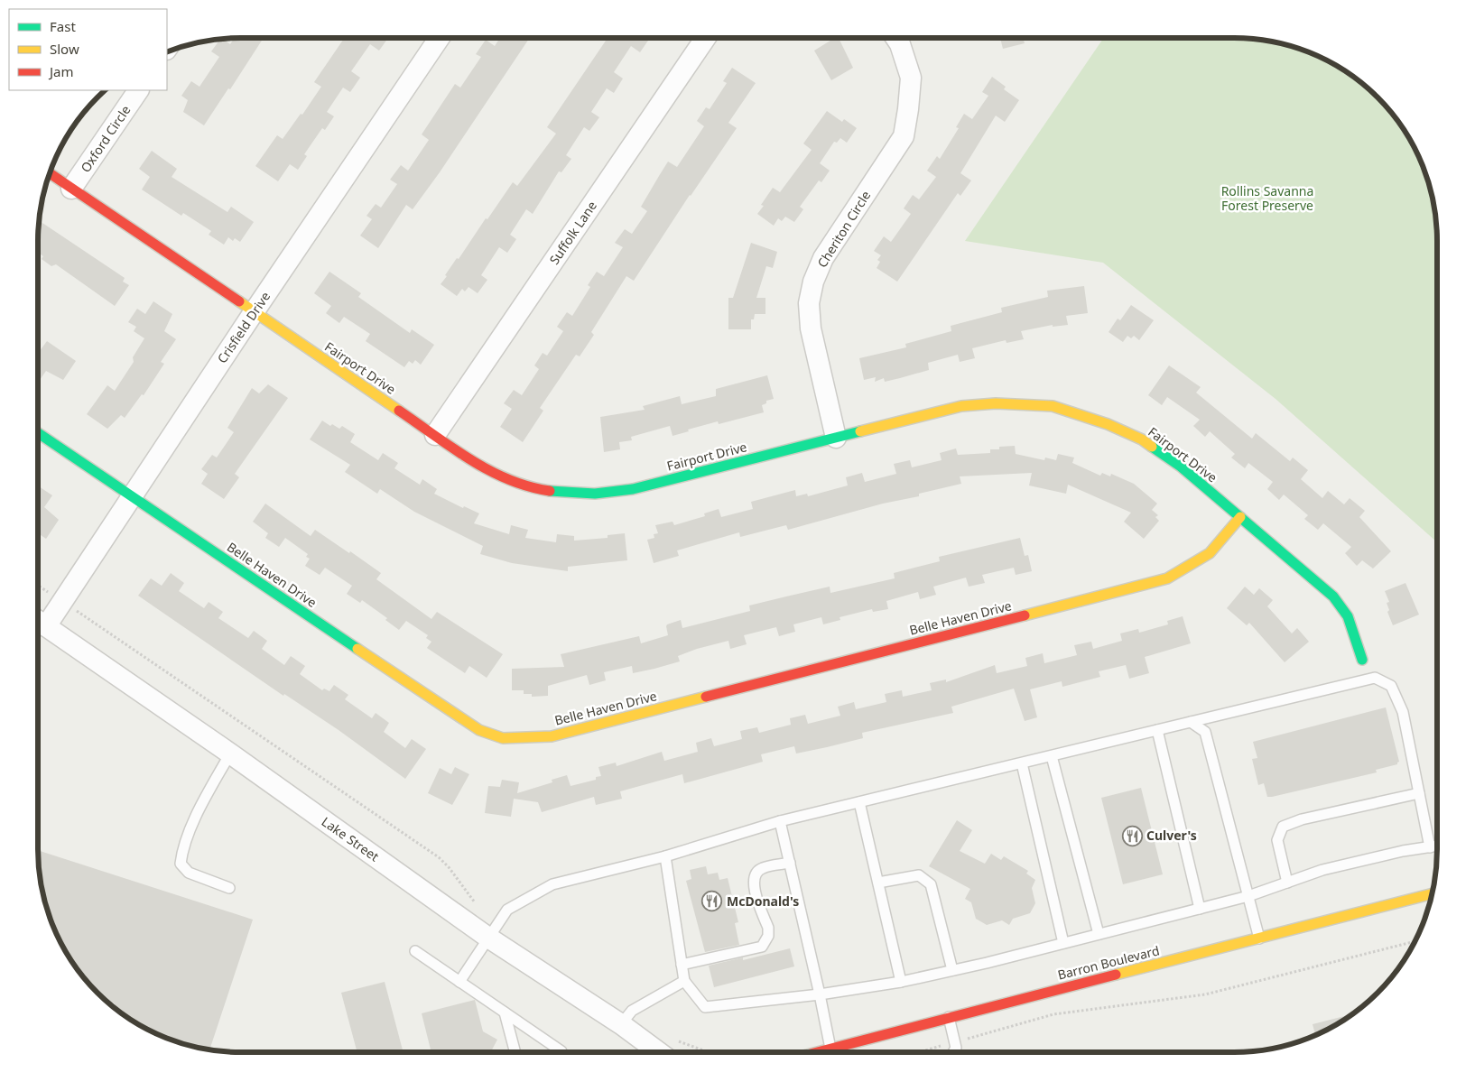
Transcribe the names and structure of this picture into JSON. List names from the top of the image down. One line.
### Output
{"streets":{"street":["Oxford Circle","Cheriton Circle","Suffolk Lane","Crisfield Drive","Fairport Drive","Belle Haven Drive","Lake Street","Barron Boulevard"]},"crossings":[["Oxford Circle","Fairport Drive"],["Cheriton Circle","Fairport Drive"],["Suffolk Lane","Fairport Drive"],["Crisfield Drive","Fairport Drive"],["Crisfield Drive","Belle Haven Drive"],["Crisfield Drive","Lake Street"],["Fairport Drive","Belle Haven Drive"]],"parks":["Rollins Savanna Forest Preserve"],"places":{"restaurant":["Culver's","McDonald's"]},"legend":["Fast","Slow","Jam"]}
